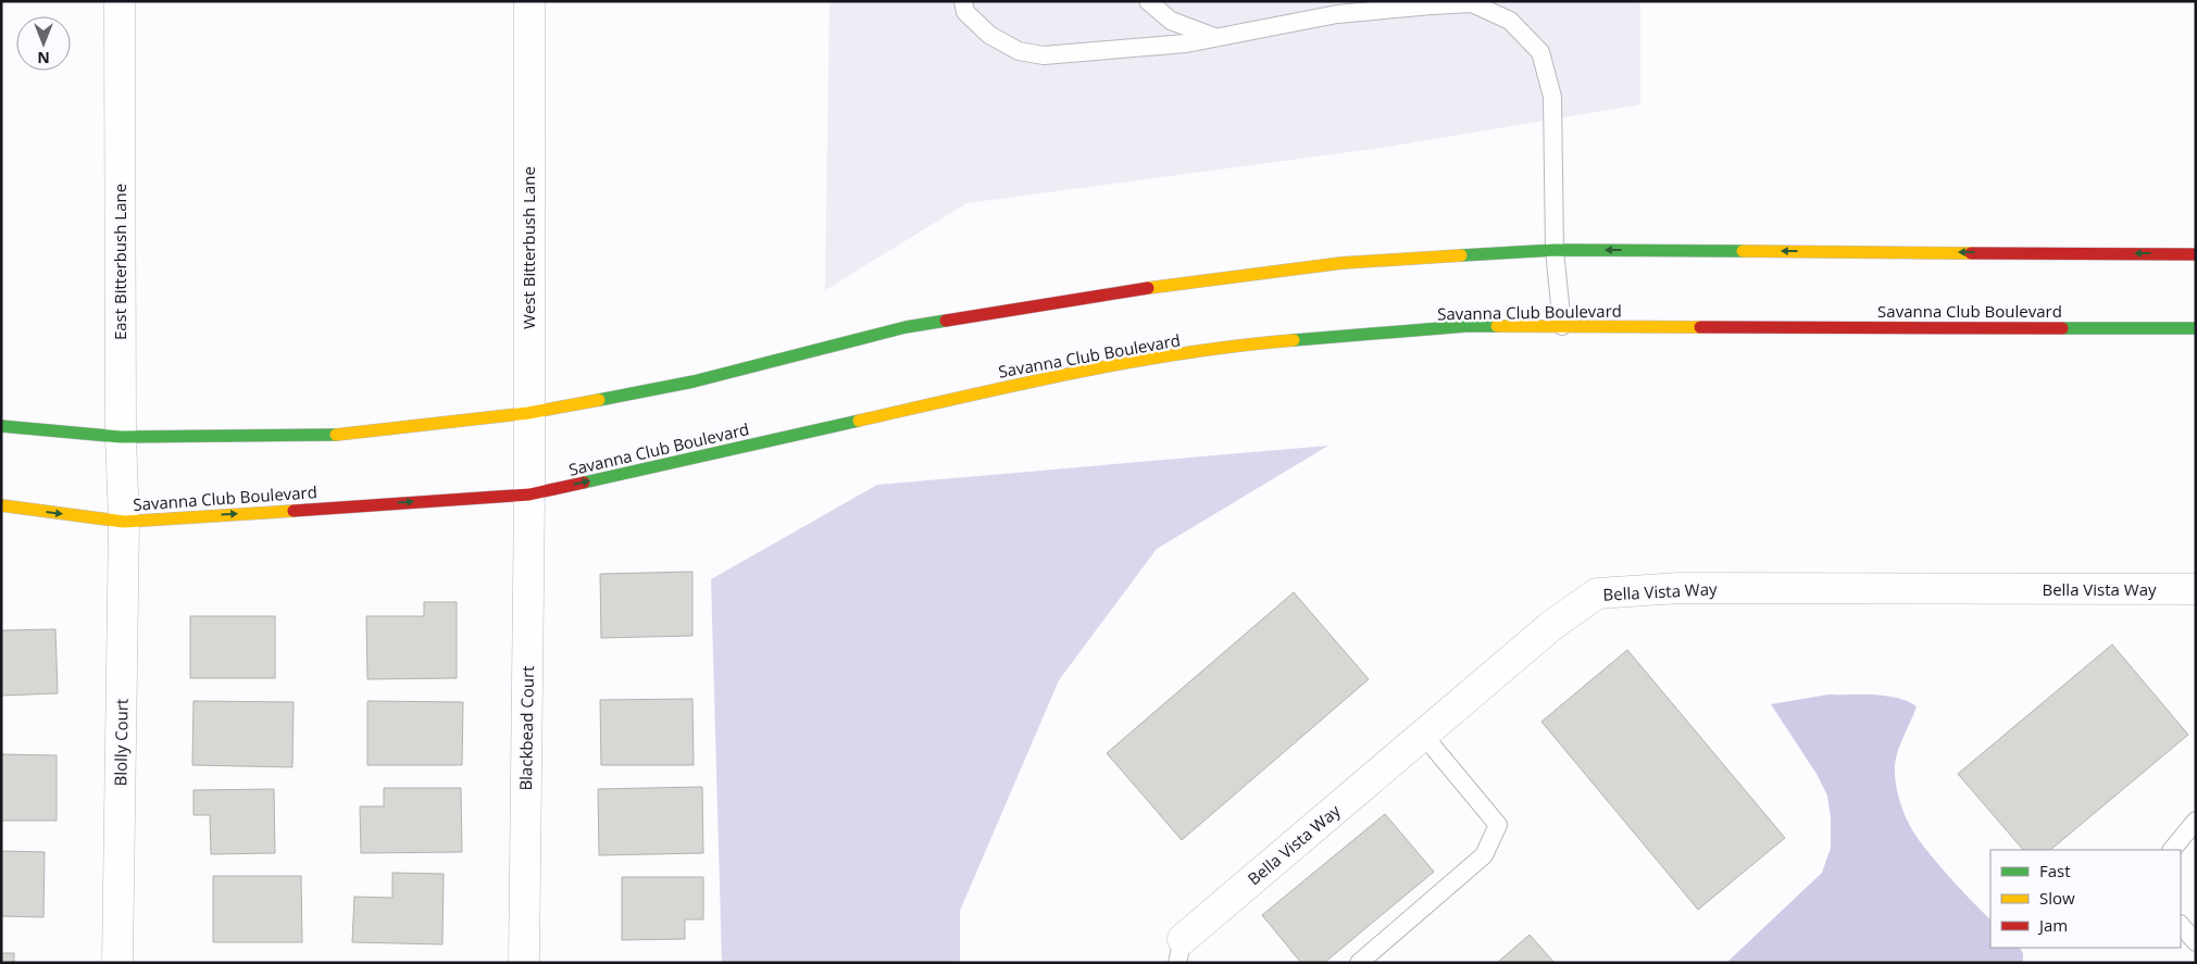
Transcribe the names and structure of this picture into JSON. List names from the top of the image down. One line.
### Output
{"streets":{"street":["West Bitterbush Lane","East Bitterbush Lane","Savanna Club Boulevard","Bella Vista Way","Blackbead Court","Blolly Court"]},"crossings":[["West Bitterbush Lane","Savanna Club Boulevard"],["West Bitterbush Lane","Blackbead Court"],["East Bitterbush Lane","Savanna Club Boulevard"],["East Bitterbush Lane","Blolly Court"],["Savanna Club Boulevard","Blackbead Court"],["Savanna Club Boulevard","Blolly Court"]],"legend":["Fast","Slow","Jam"],"north":"bottom"}
